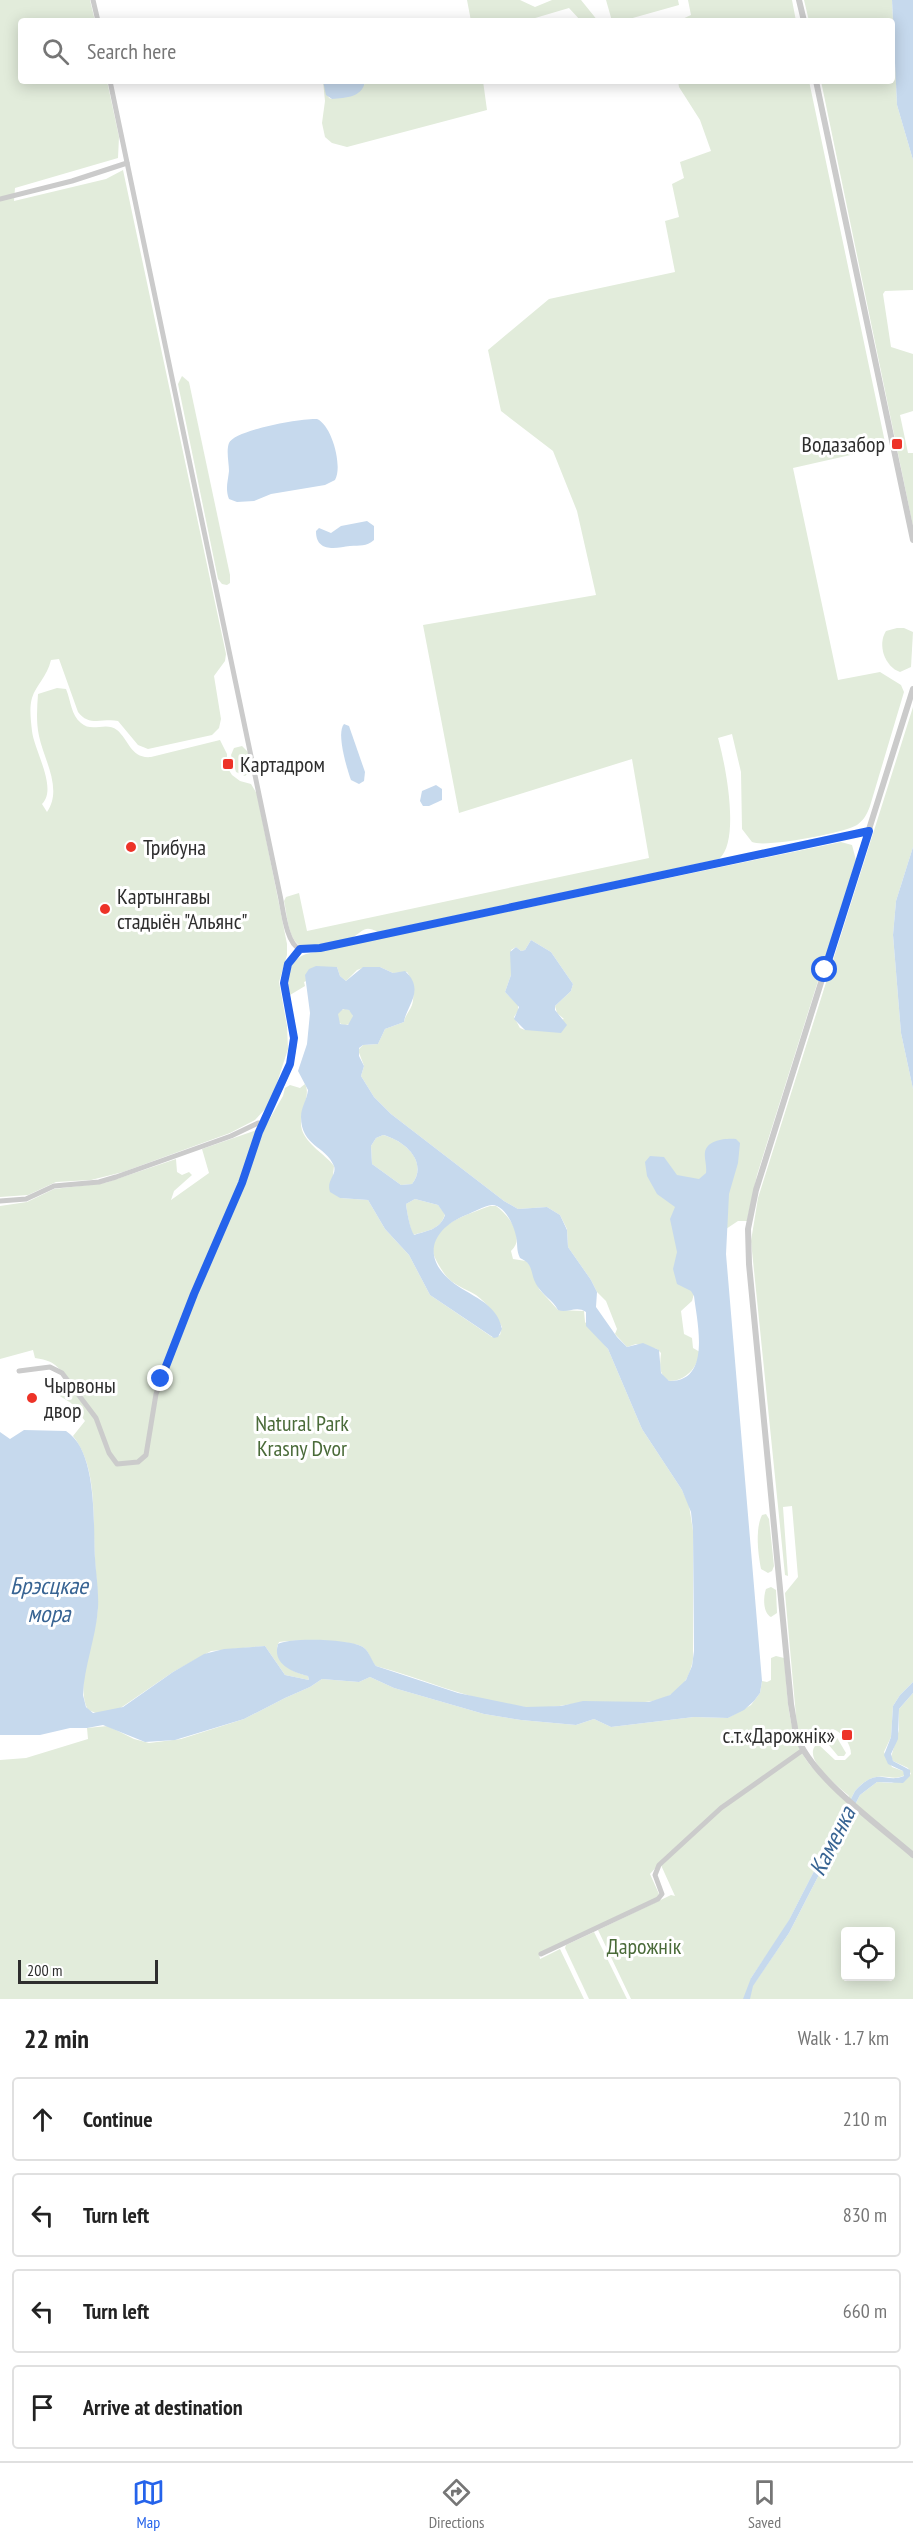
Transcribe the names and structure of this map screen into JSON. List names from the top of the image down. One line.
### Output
{"water":["Брэсцкае мора","Каменка"],"parks":["Natural Park Krasny Dvor","Дарожнік"],"places":{"transit":["Водазабор","Картадром","с.т.«Дарожнік»"],"other":["Трибуна","Картынгавы стадыён \"Альянс\"","Чырвоны двор"]},"scale_bar":"200 m","page":{"search":"Search here","scale":"200 m","heading":["22 min","Walk · 1.7 km"],"list":[["Continue","210 m"],["Turn left","830 m"],["Turn left","660 m"],"Arrive at destination"],"nav":["Map","Directions","Saved"]}}
